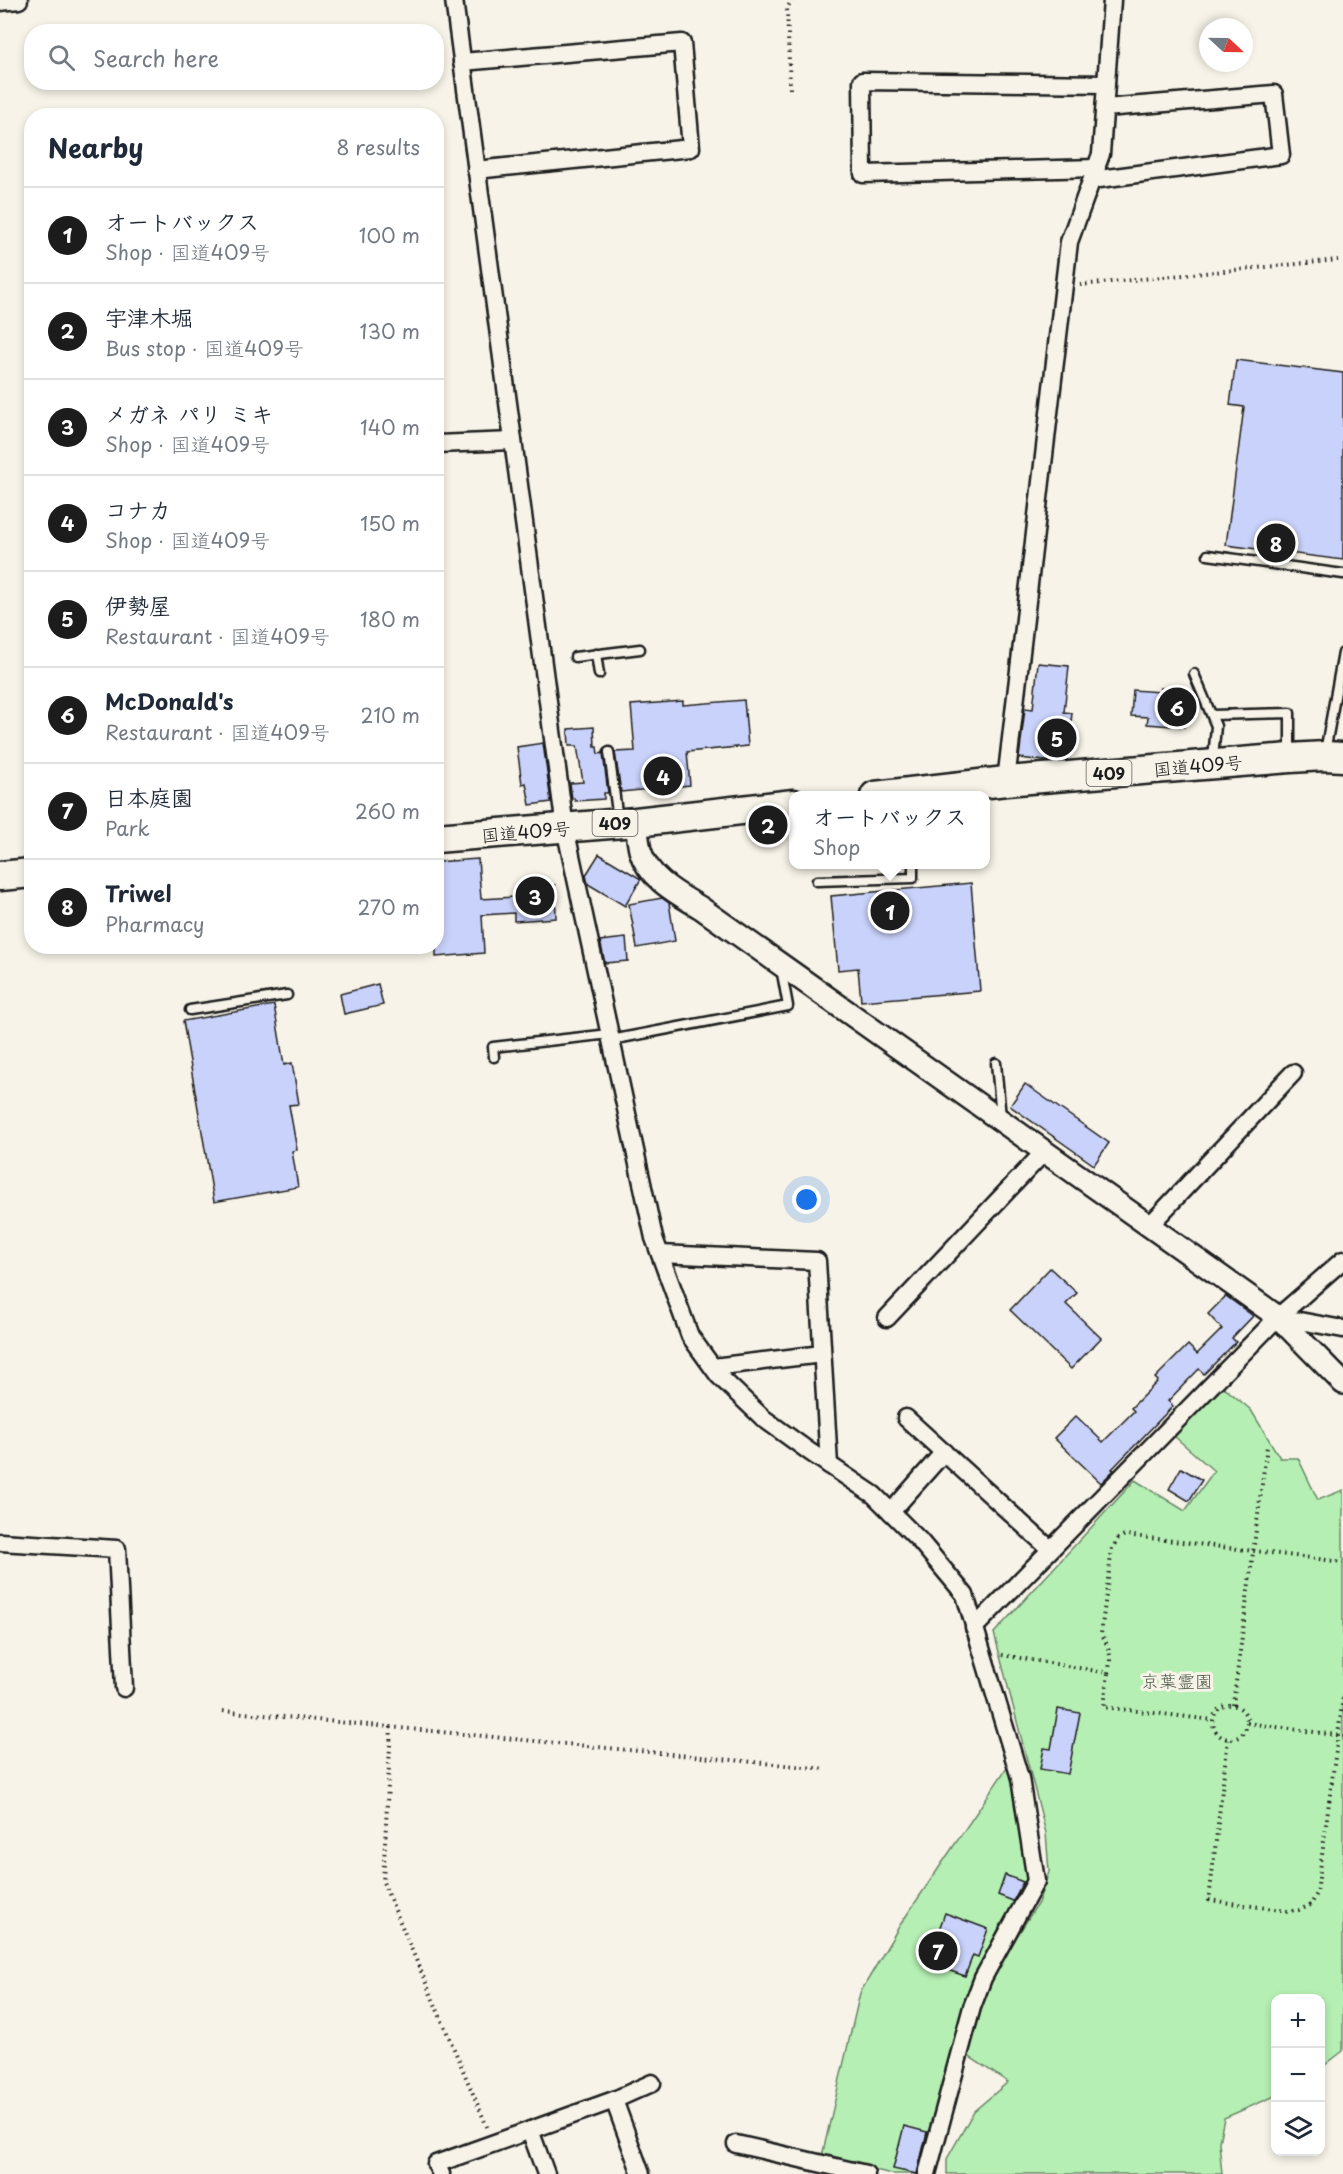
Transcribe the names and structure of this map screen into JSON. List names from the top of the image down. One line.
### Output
{"streets":{"highway":["国道409号","409"]},"parks":["京葉霊園"],"north":"right","page":{"search":"Search here","heading":["Nearby","8 results"],"list":[{"mark":"1","name":"オートバックス","note":"Shop · 国道409号","value":"100 m"},{"mark":"2","name":"宇津木堀","note":"Bus stop · 国道409号","value":"130 m"},{"mark":"3","name":"メガネ パリ ミキ","note":"Shop · 国道409号","value":"140 m"},{"mark":"4","name":"コナカ","note":"Shop · 国道409号","value":"150 m"},{"mark":"5","name":"伊勢屋","note":"Restaurant · 国道409号","value":"180 m"},{"mark":"6","name":"McDonald's","note":"Restaurant · 国道409号","value":"210 m"},{"mark":"7","name":"日本庭園","note":"Park","value":"260 m"},{"mark":"8","name":"Triwel","note":"Pharmacy","value":"270 m"}],"pins":["8","6","5","4","2","3","1","7"],"popup":["オートバックス","Shop"],"map_buttons":["+","−"]}}
